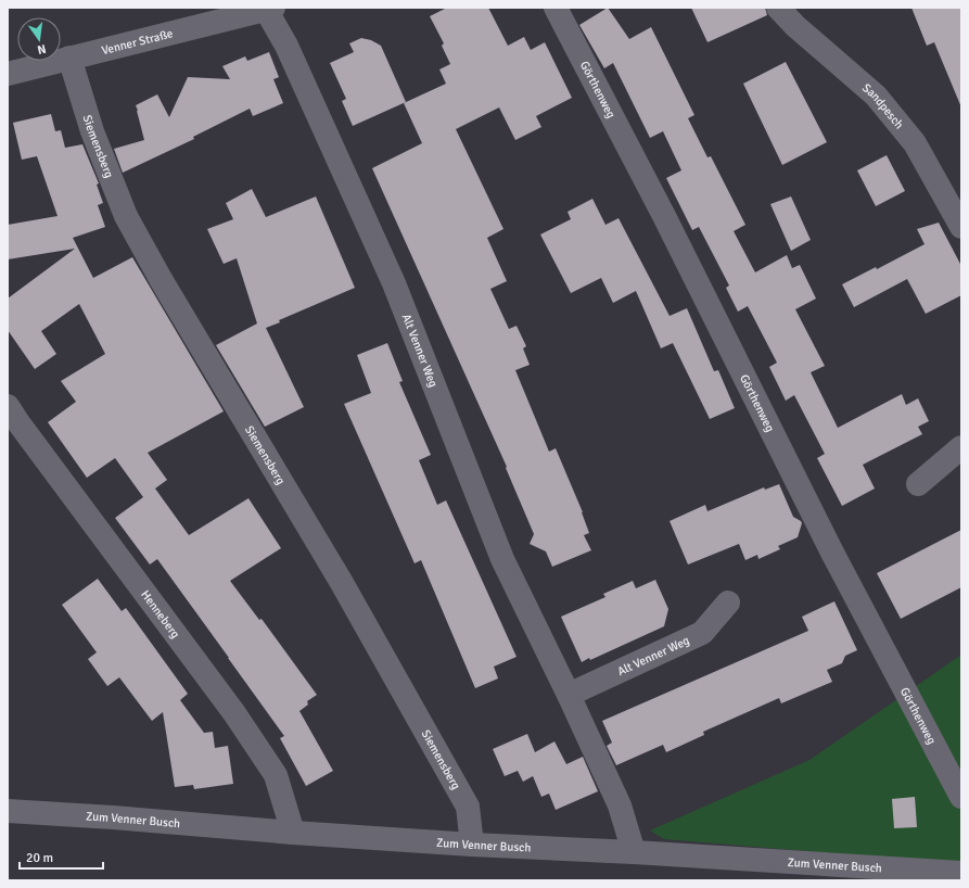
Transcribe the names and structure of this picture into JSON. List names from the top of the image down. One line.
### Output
{"streets":{"street":["Venner Straße","Görthenweg","Sandpesch","Siemensberg","Alt Venner Weg","Henneberg","Zum Venner Busch"]},"crossings":[["Venner Straße","Siemensberg"],["Venner Straße","Alt Venner Weg"],["Siemensberg","Zum Venner Busch"],["Alt Venner Weg","Zum Venner Busch"],["Henneberg","Zum Venner Busch"]],"scale_bar":"20 m","north":"bottom"}
